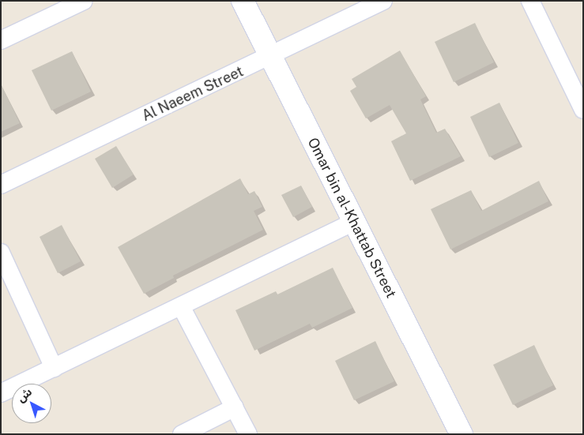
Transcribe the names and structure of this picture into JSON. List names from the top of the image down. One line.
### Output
{"streets":{"street":["Al Naeem Street","Omar bin al-Khattab Street"]},"crossings":[["Al Naeem Street","Omar bin al-Khattab Street"]],"north":"top left"}
